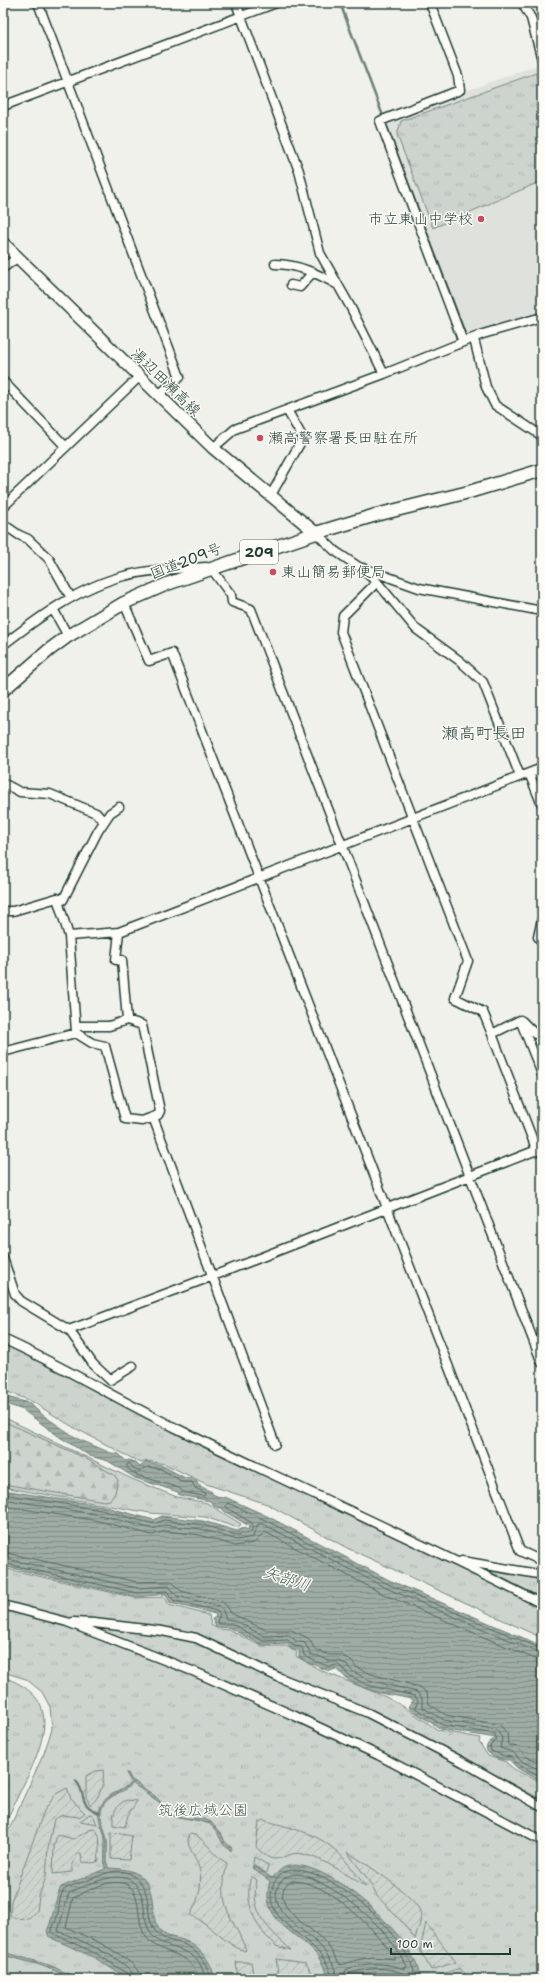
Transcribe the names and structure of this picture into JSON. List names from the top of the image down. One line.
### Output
{"streets":{"highway":["209","国道209号"],"main road":["湯辺田瀬高線"]},"crossings":[["湯辺田瀬高線","国道209号"]],"districts":["瀬高町長田"],"water":["矢部川"],"parks":["筑後広域公園"],"places":["市立東山中学校","瀬高警察署長田駐在所","東山簡易郵便局"],"scale_bar":"100 m"}
